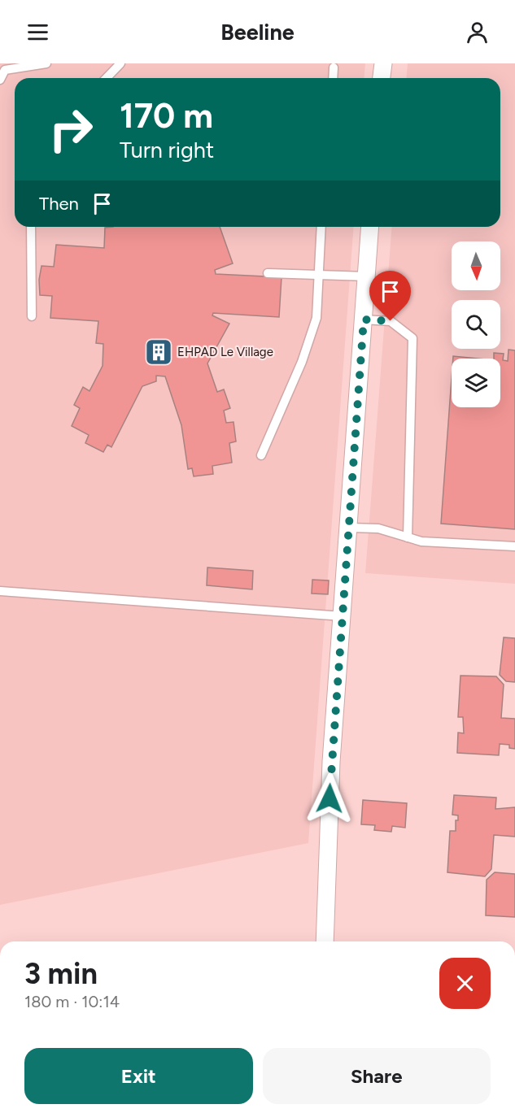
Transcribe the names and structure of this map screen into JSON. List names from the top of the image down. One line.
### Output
{"places":{"building":["EHPAD Le Village"]},"north":"bottom","page":{"header":"Beeline","turn":["170 m","Turn right"],"then":"Then","heading":["3 min","180 m · 10:14"],"buttons":["Exit","Share"]}}
